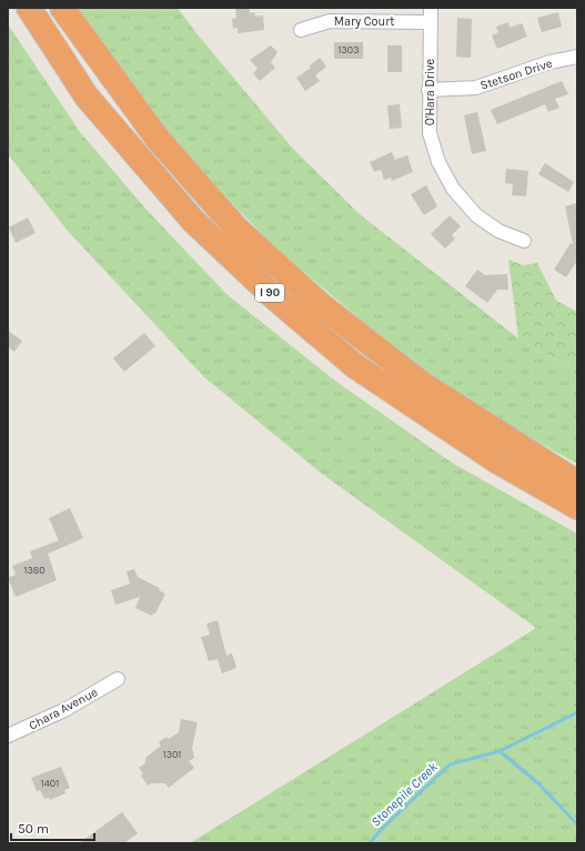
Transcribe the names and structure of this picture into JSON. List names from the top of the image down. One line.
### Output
{"streets":{"highway":["I 90"],"street":["Mary Court","Stetson Drive","O'Hara Drive","Chara Avenue"]},"crossings":[["Mary Court","O'Hara Drive"],["Stetson Drive","O'Hara Drive"]],"water":["Stonepile Creek"],"house_numbers":["1303","1380","1301","1401"],"scale_bar":"50 m"}
